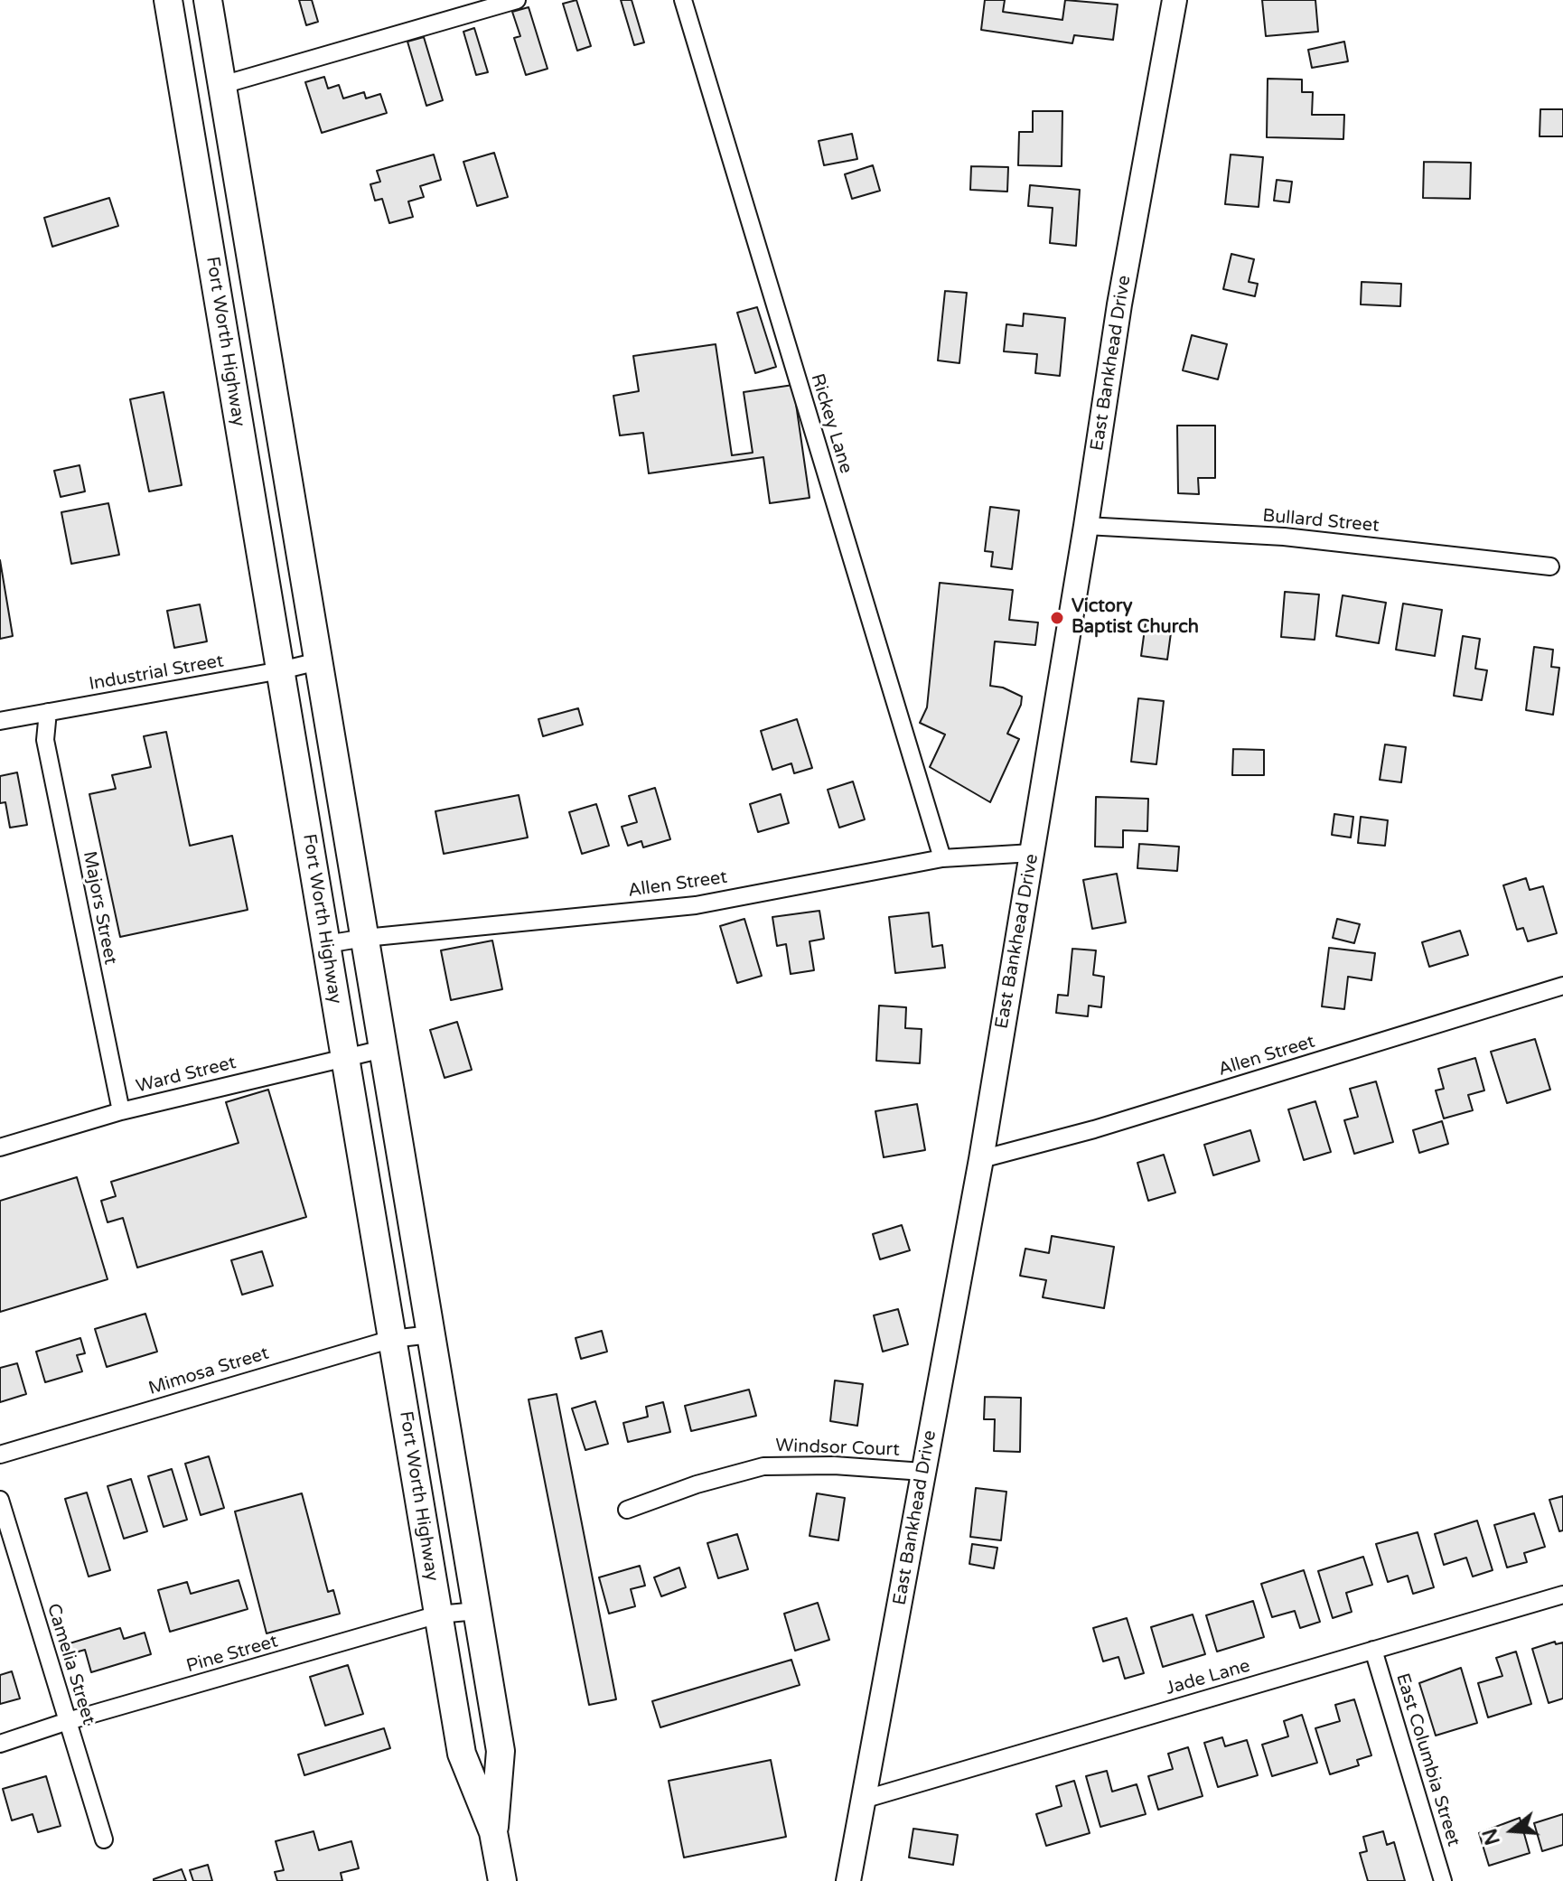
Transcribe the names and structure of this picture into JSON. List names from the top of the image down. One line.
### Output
{"streets":{"main road":["Fort Worth Highway"],"street":["East Bankhead Drive","Rickey Lane","Bullard Street","Industrial Street","Allen Street","Majors Street","Ward Street","Mimosa Street","Windsor Court","Pine Street","Camelia Street","Jade Lane","East Columbia Street"]},"crossings":[["Fort Worth Highway","Industrial Street"],["Fort Worth Highway","Allen Street"],["Fort Worth Highway","Ward Street"],["Fort Worth Highway","Mimosa Street"],["Fort Worth Highway","Pine Street"],["East Bankhead Drive","Bullard Street"],["East Bankhead Drive","Allen Street"],["East Bankhead Drive","Windsor Court"],["East Bankhead Drive","Jade Lane"],["Rickey Lane","Allen Street"],["Industrial Street","Majors Street"],["Majors Street","Ward Street"],["Pine Street","Camelia Street"],["Jade Lane","East Columbia Street"]],"places":["Victory Baptist Church"],"north":"left"}
